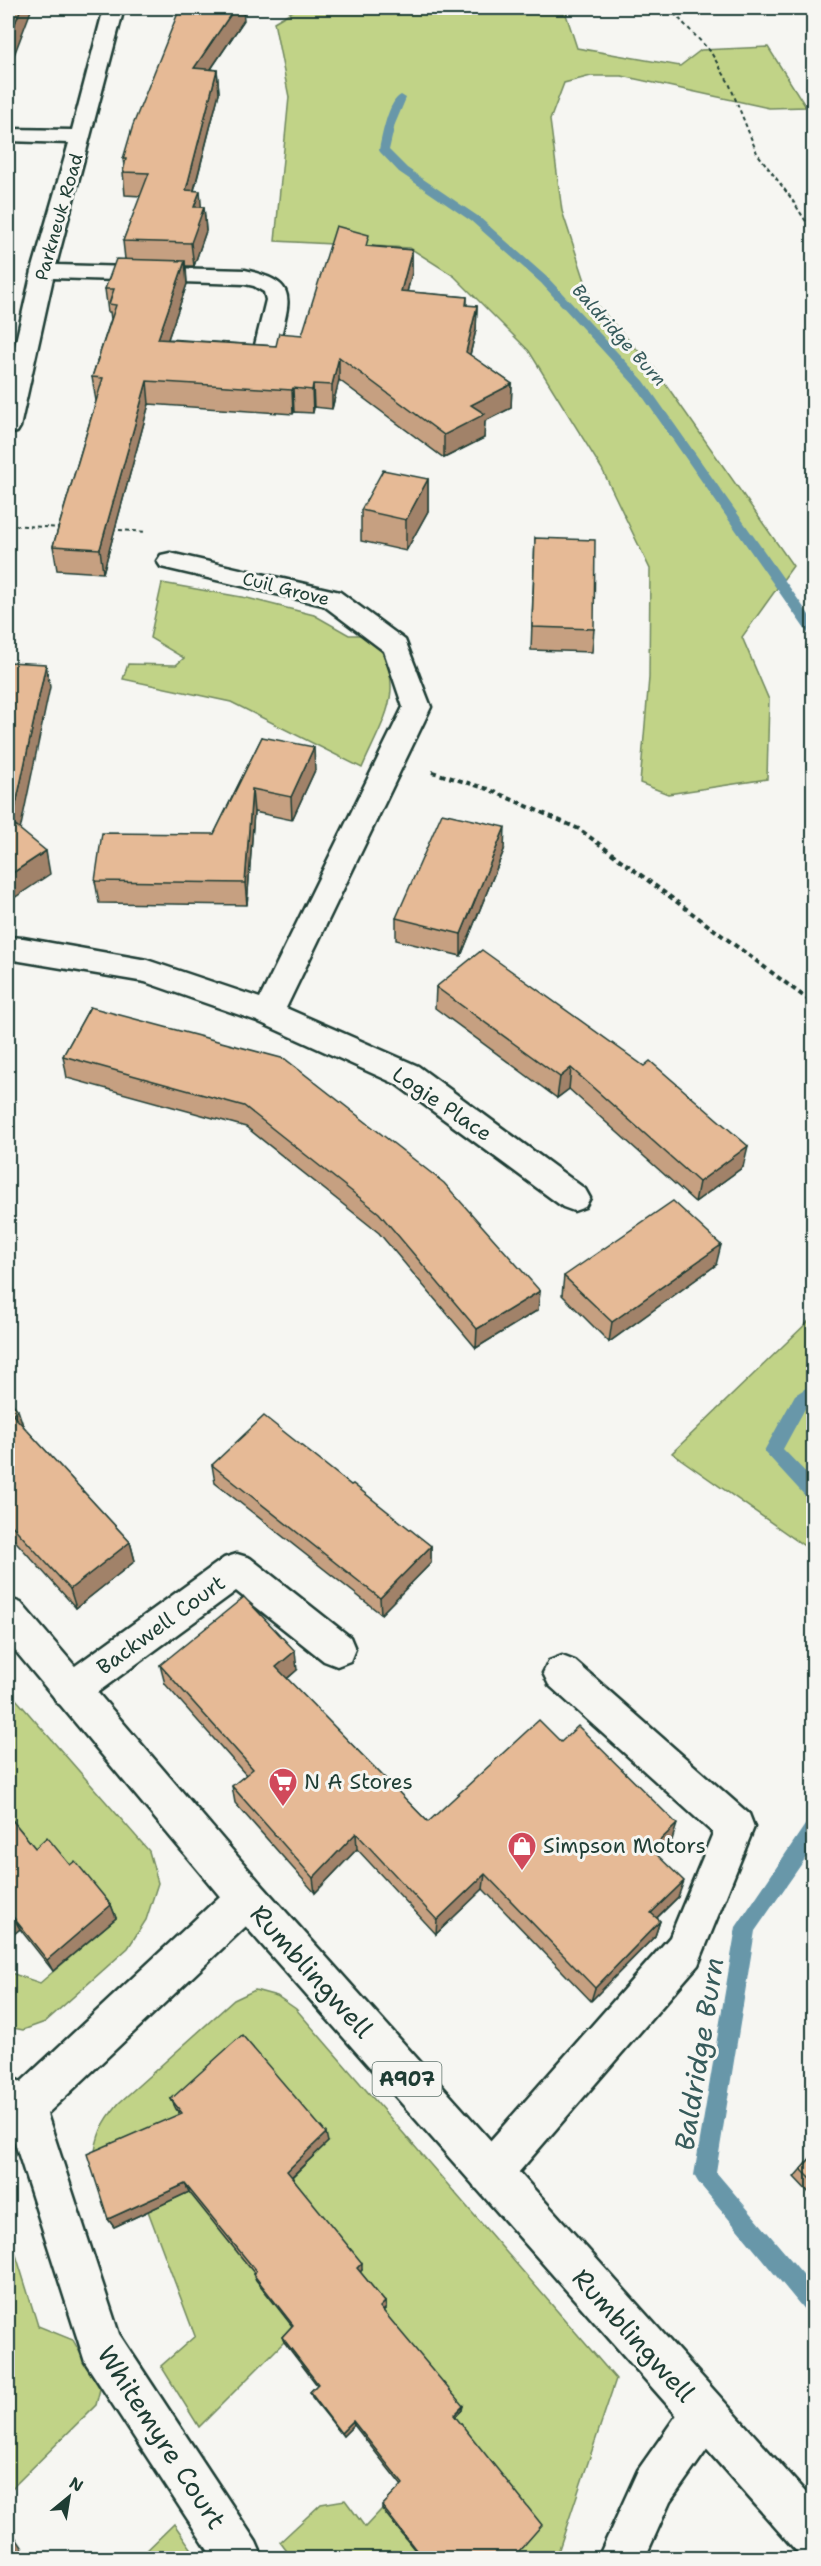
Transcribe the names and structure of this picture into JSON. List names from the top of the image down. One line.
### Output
{"streets":{"street":["Parkneuk Road","Cuil Grove","Logie Place","Backwell Court","Rumblingwell","A907","Whitemyre Court"]},"crossings":[["Backwell Court","Rumblingwell"],["Rumblingwell","Whitemyre Court"]],"water":["Baldridge Burn"],"places":{"supermarket":["N A Stores"],"shop":["Simpson Motors"]},"north":"top right"}
